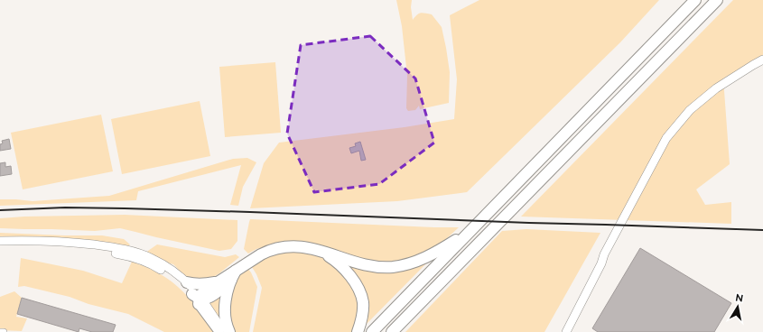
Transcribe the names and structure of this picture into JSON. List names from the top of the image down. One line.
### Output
{"north":"top"}
